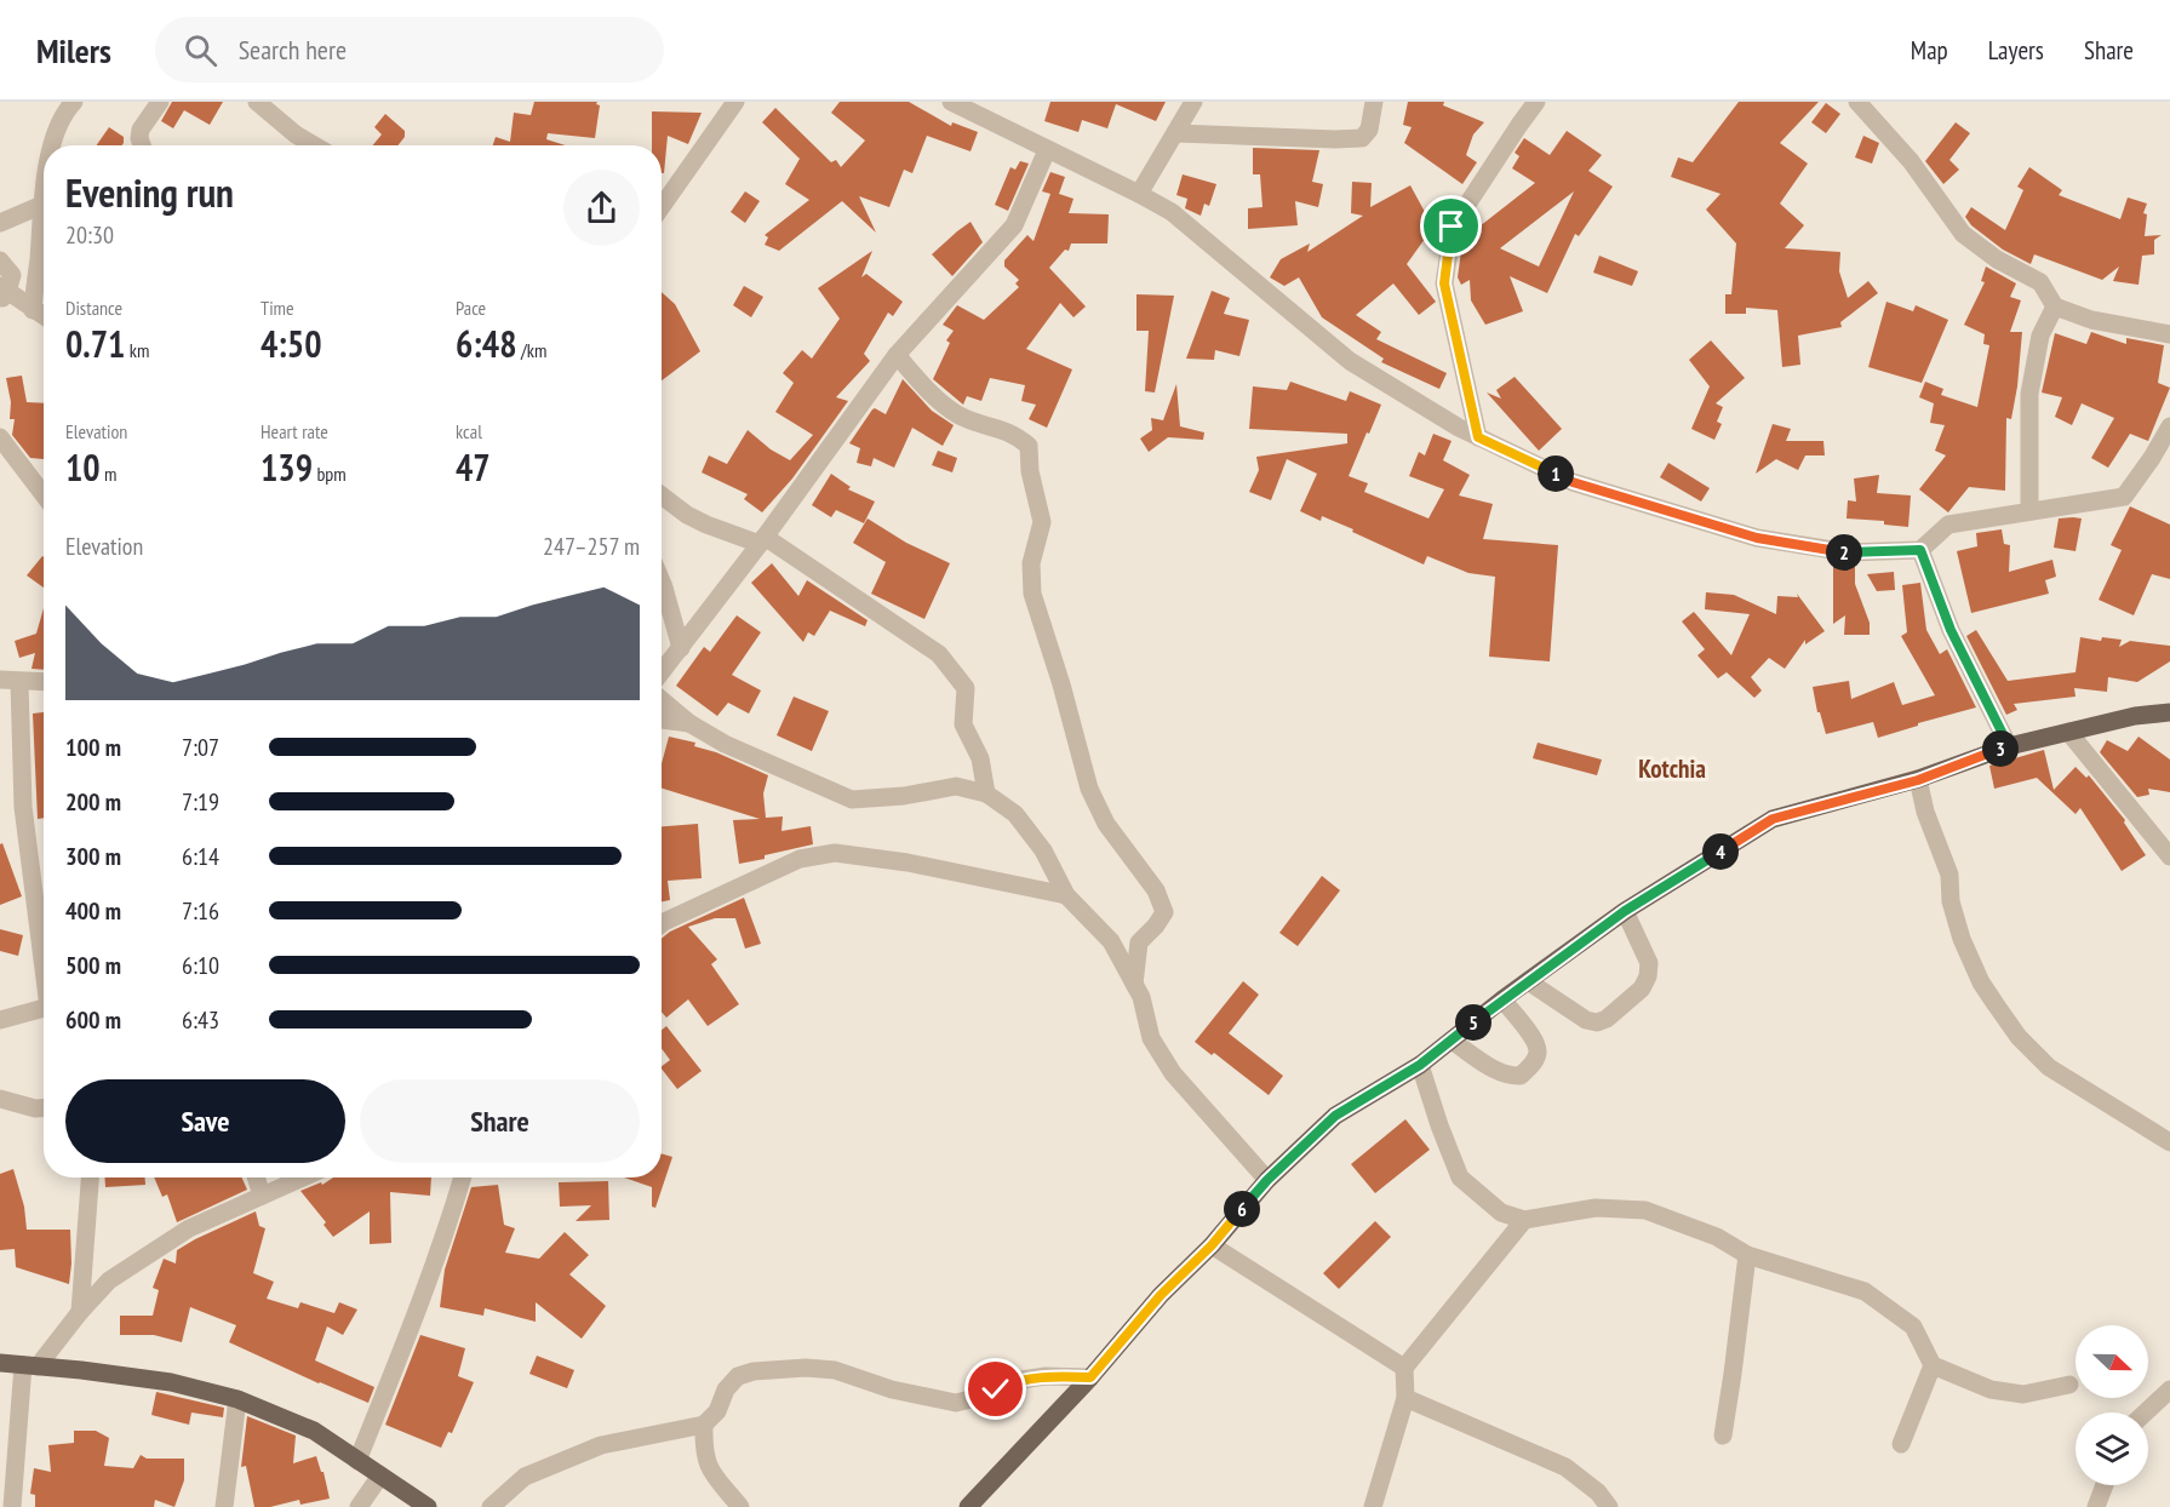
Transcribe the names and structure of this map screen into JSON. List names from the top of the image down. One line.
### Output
{"districts":["Kotchia"],"north":"right","page":{"header":"Milers","search":"Search here","nav":["Map","Layers","Share"],"heading":["Evening run","20:30"],"stats":[["Distance","0.71 km"],["Time","4:50"],["Pace","6:48 /km"],["Elevation","10 m"],["Heart rate","139 bpm"],["kcal","47"]],"pins":["1","2","3","4","5","6"],"chart":["Elevation","247–257 m"],"list":[{"name":"100 m","note":"7:07"},{"name":"200 m","note":"7:19"},{"name":"300 m","note":"6:14"},{"name":"400 m","note":"7:16"},{"name":"500 m","note":"6:10"},{"name":"600 m","note":"6:43"}],"buttons":["Save","Share"]}}
